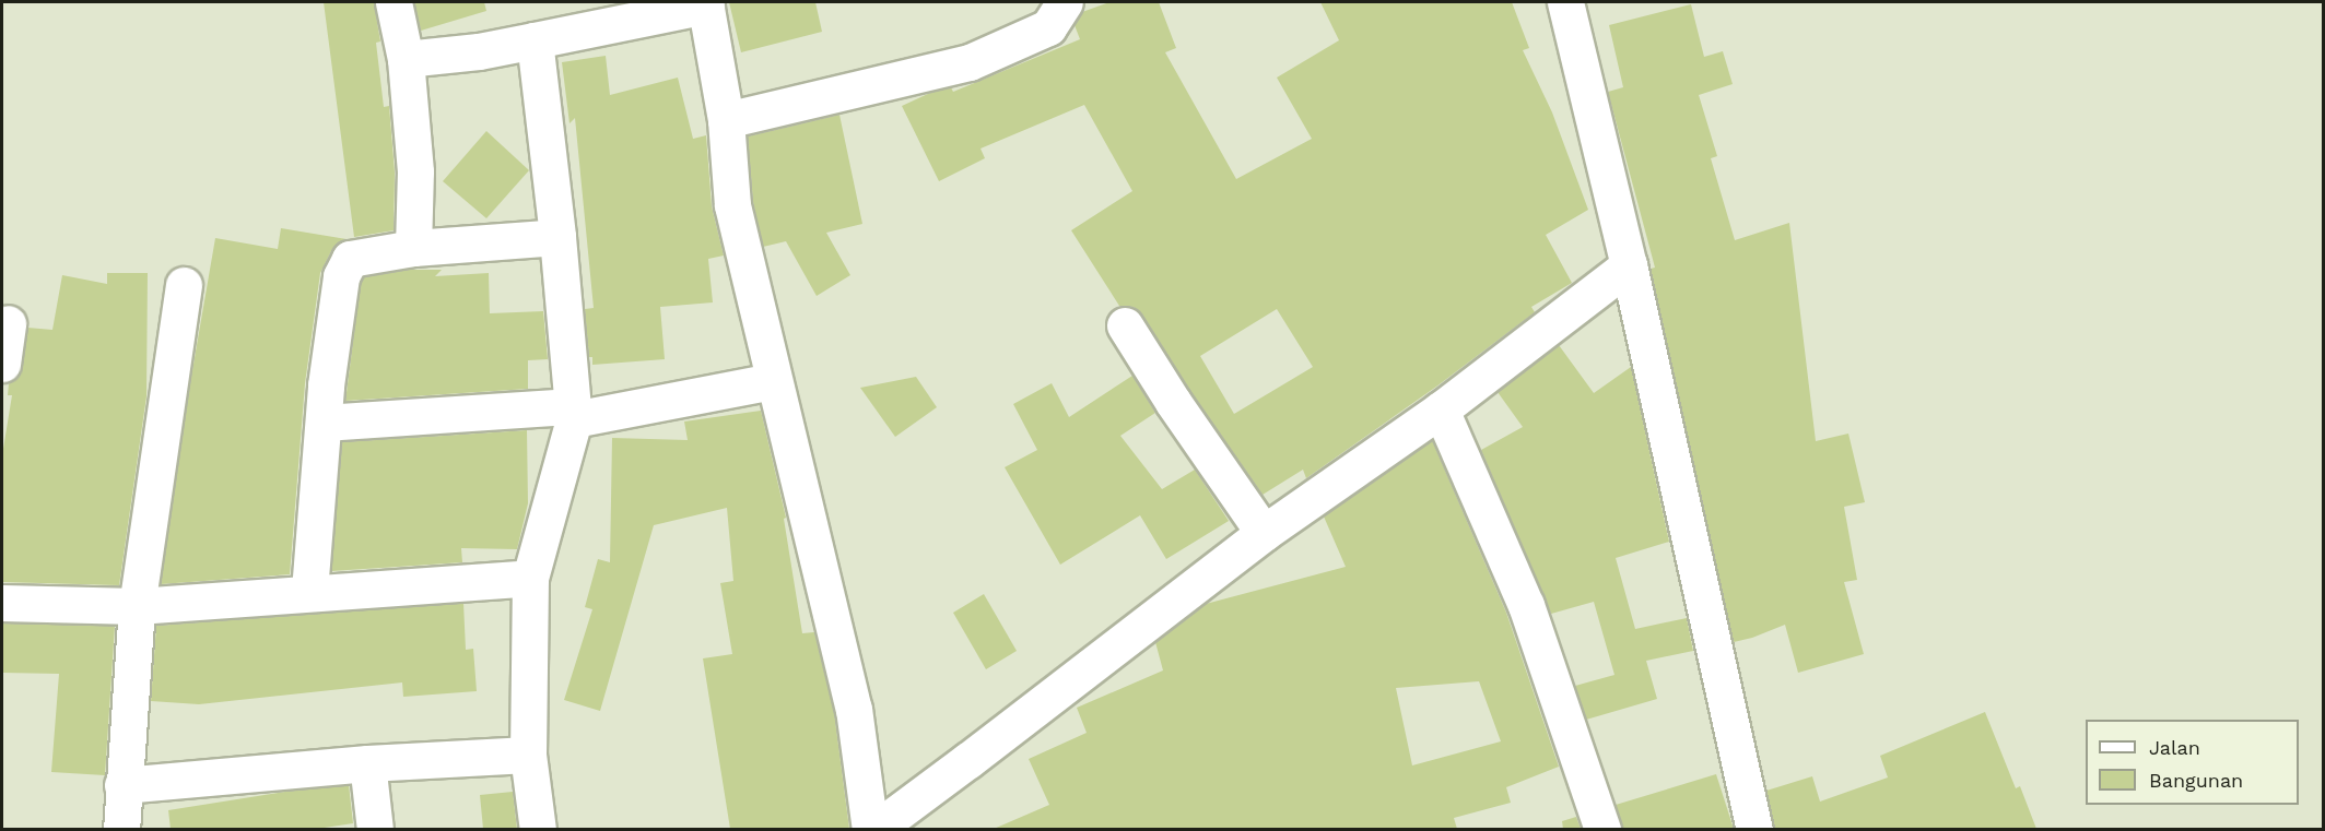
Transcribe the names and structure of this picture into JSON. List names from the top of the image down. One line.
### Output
{"legend":["Jalan","Bangunan"]}
